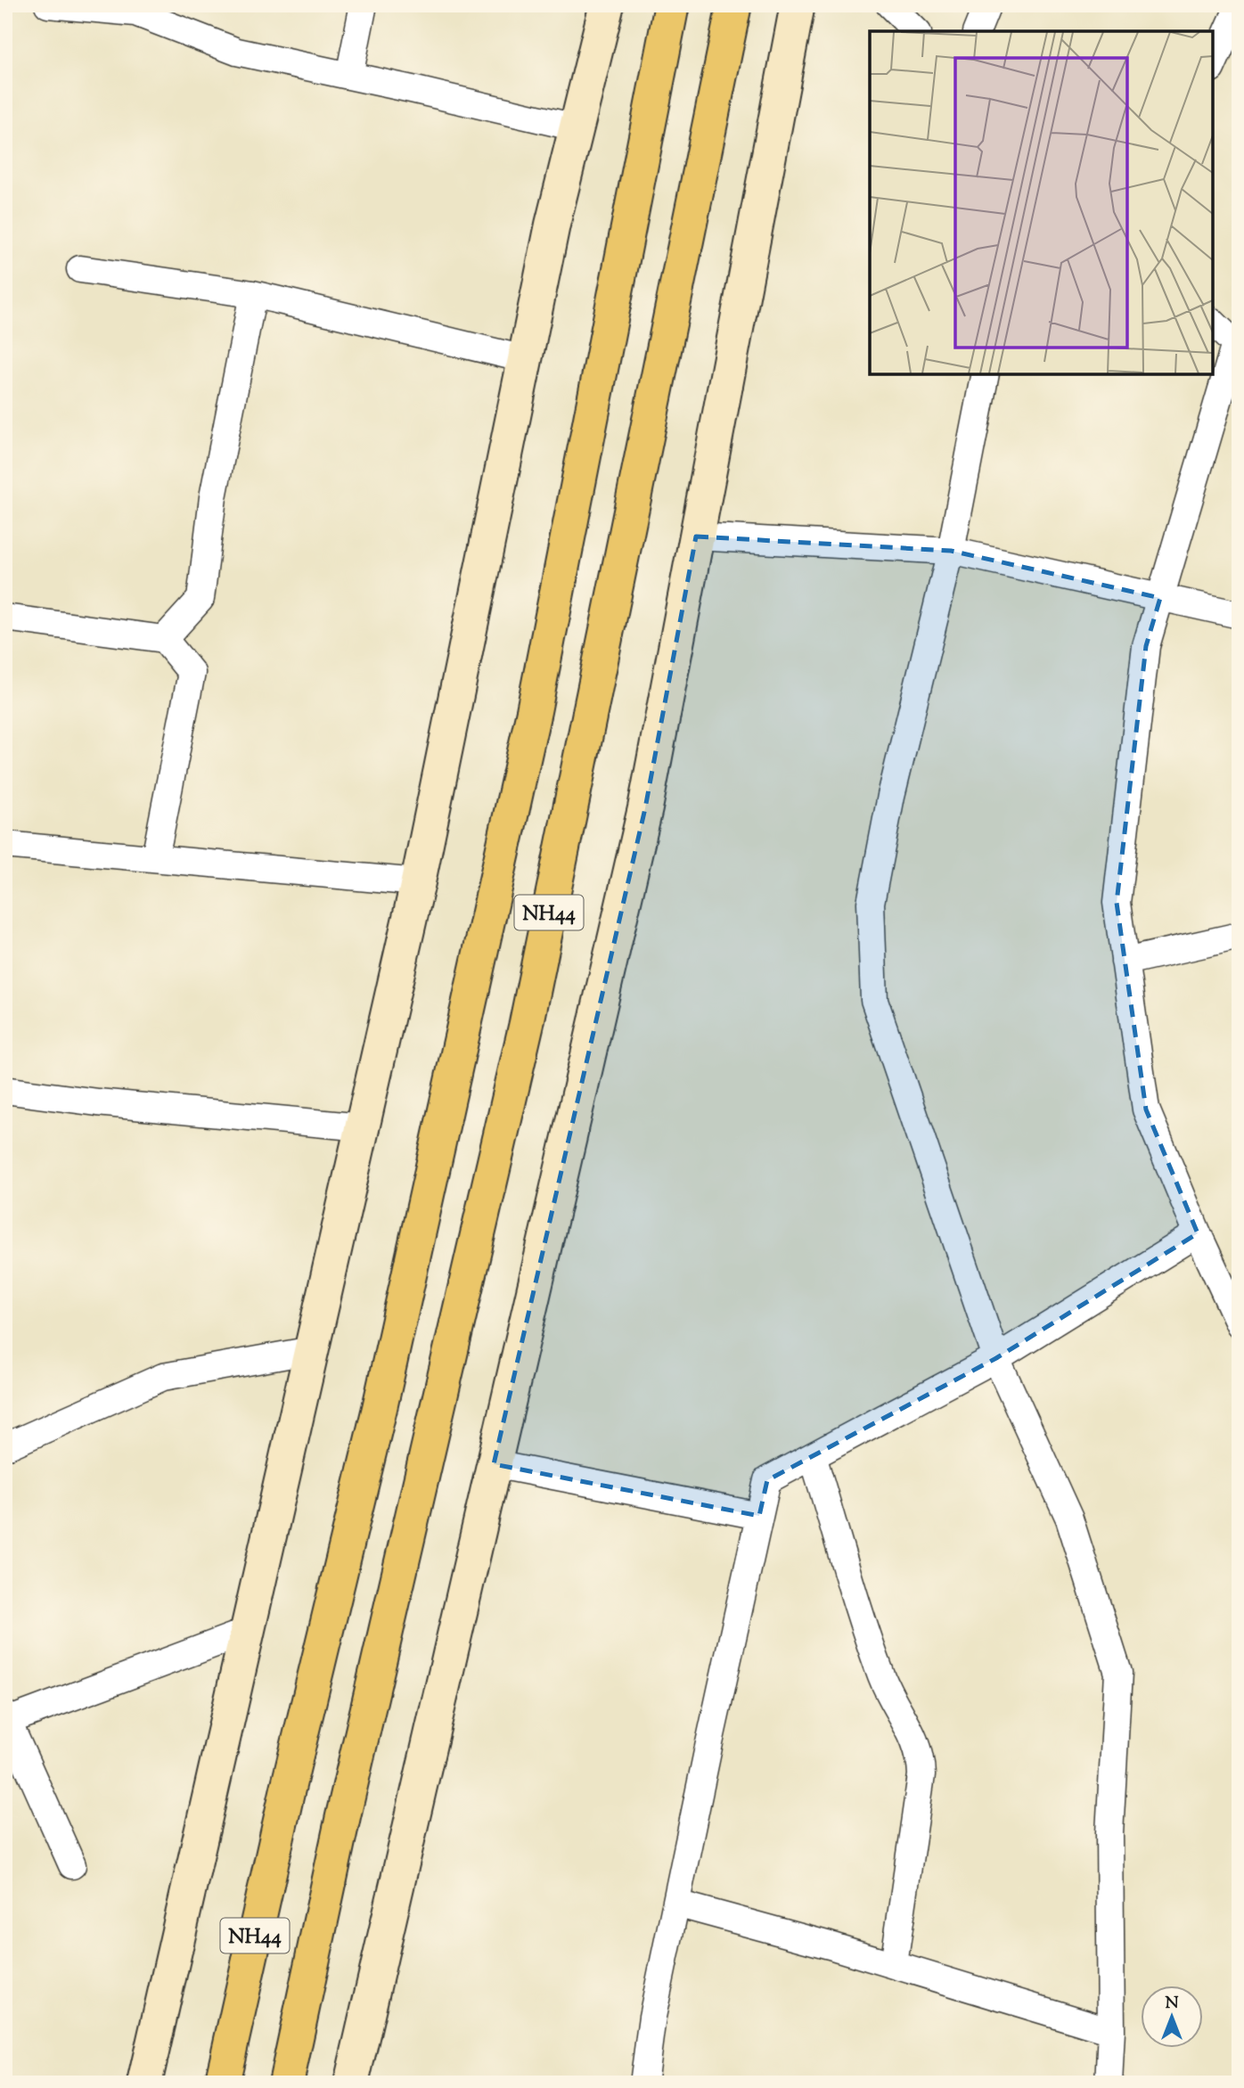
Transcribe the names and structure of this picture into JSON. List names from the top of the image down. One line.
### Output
{"streets":{"highway":["NH44"]},"north":"top"}
